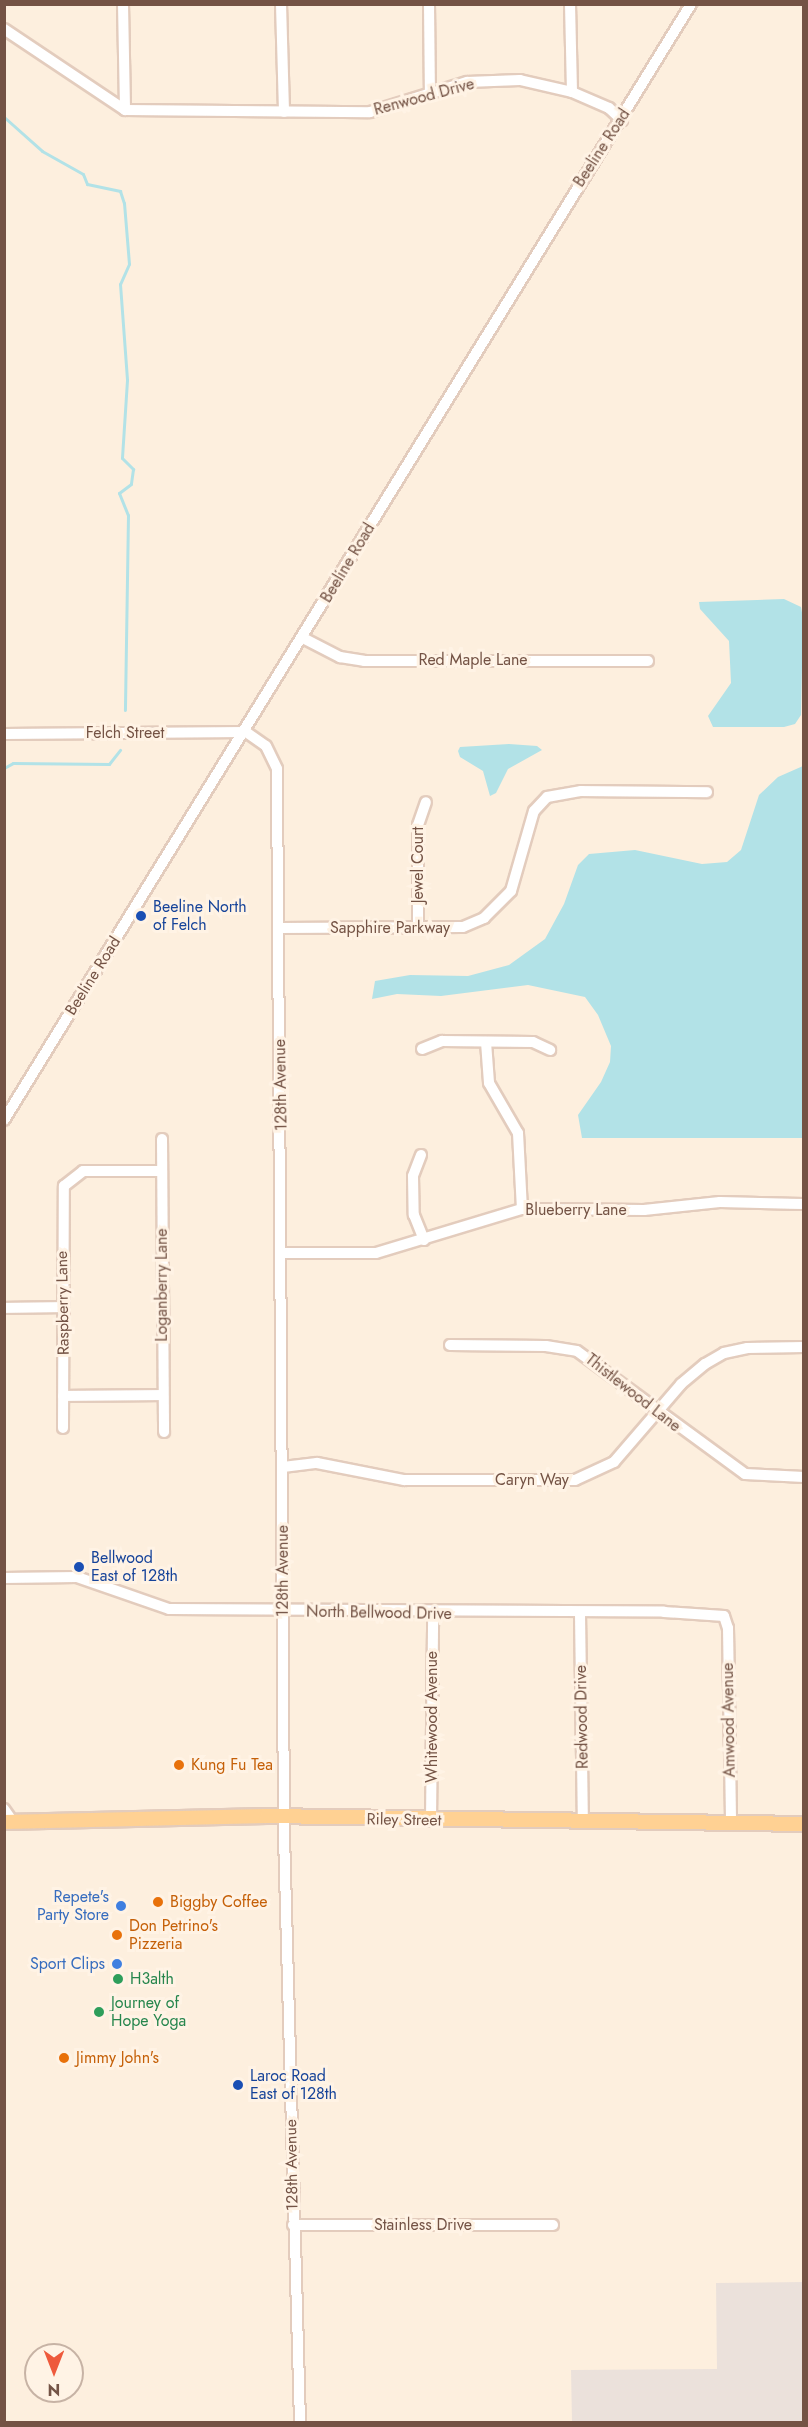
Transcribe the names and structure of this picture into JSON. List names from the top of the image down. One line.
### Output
{"streets":{"main road":["Riley Street"],"street":["Renwood Drive","Beeline Road","Red Maple Lane","Felch Street","Jewel Court","Sapphire Parkway","128th Avenue","Blueberry Lane","Loganberry Lane","Raspberry Lane","Thistlewood Lane","Caryn Way","North Bellwood Drive","Whitewood Avenue","Redwood Drive","Amwood Avenue","Stainless Drive"]},"crossings":[["Renwood Drive","Beeline Road"],["Beeline Road","Red Maple Lane"],["Beeline Road","Felch Street"],["Beeline Road","128th Avenue"],["Felch Street","128th Avenue"],["Jewel Court","Sapphire Parkway"],["Sapphire Parkway","128th Avenue"],["128th Avenue","Blueberry Lane"],["128th Avenue","Caryn Way"],["128th Avenue","North Bellwood Drive"],["128th Avenue","Riley Street"],["128th Avenue","Stainless Drive"],["Loganberry Lane","Raspberry Lane"],["Thistlewood Lane","Caryn Way"],["North Bellwood Drive","Whitewood Avenue"],["North Bellwood Drive","Redwood Drive"],["North Bellwood Drive","Amwood Avenue"],["Whitewood Avenue","Riley Street"],["Redwood Drive","Riley Street"],["Amwood Avenue","Riley Street"]],"places":["Beeline North of Felch","Bellwood East of 128th","Kung Fu Tea","Biggby Coffee","Repete's Party Store","Don Petrino's Pizzeria","Sport Clips","H3alth","Journey of Hope Yoga","Jimmy John's","Laroc Road East of 128th"],"north":"bottom"}
